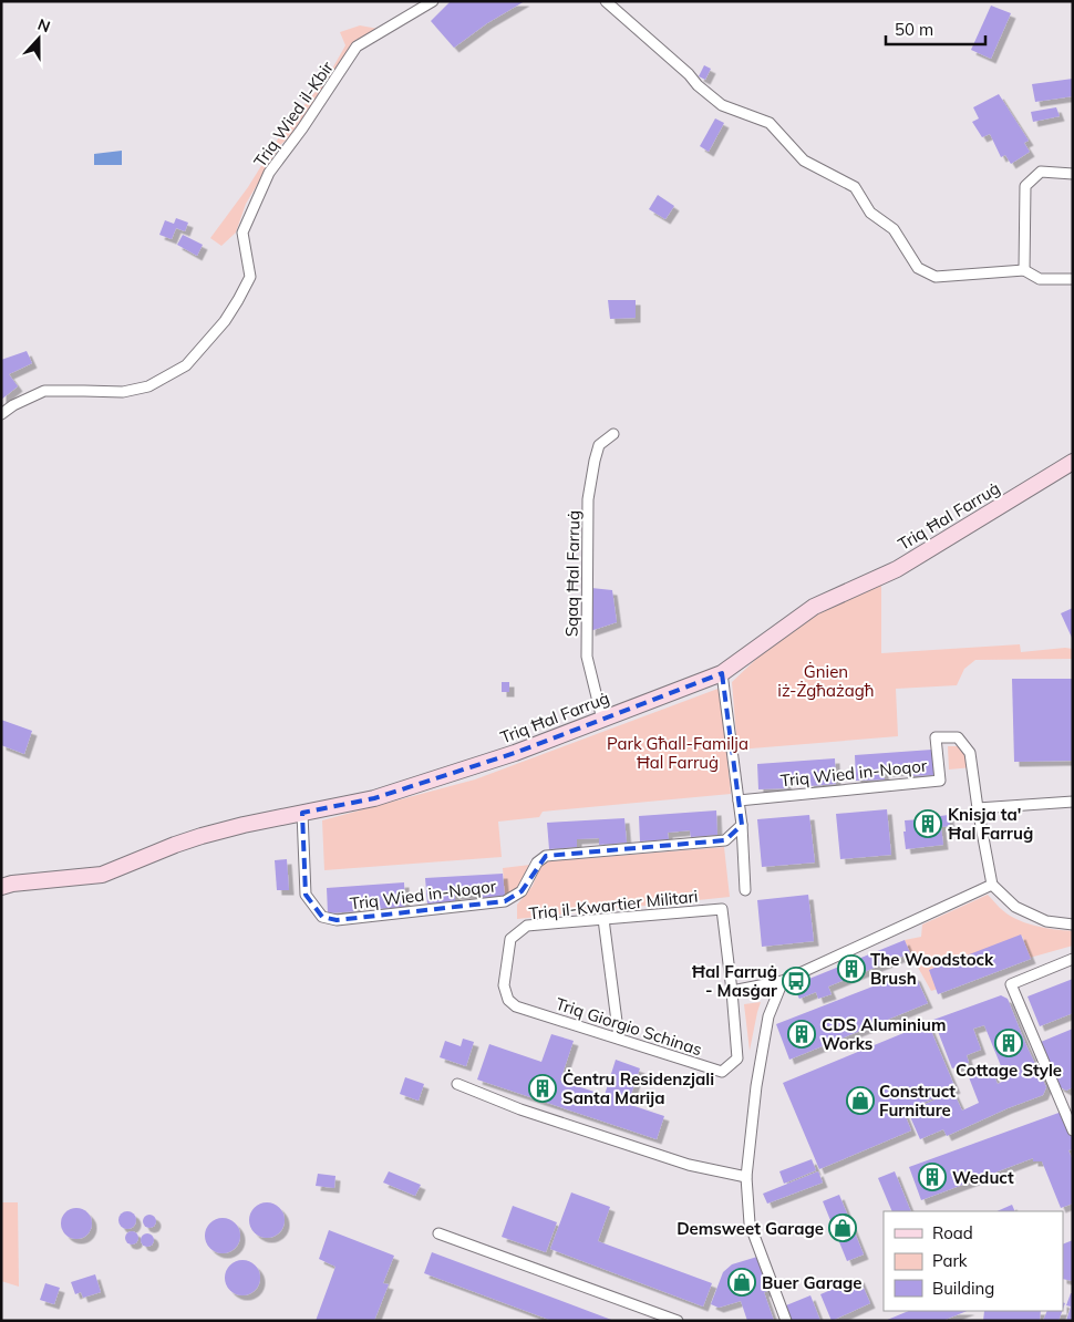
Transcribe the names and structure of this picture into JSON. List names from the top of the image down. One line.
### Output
{"streets":{"main road":["Triq Ħal Farruġ"],"street":["Triq Wied il-Kbir","Sqaq Ħal Farruġ","Triq Wied in-Noqor","Triq il-Kwartier Militari","Triq Giorgio Schinas"]},"crossings":[["Triq Ħal Farruġ","Sqaq Ħal Farruġ"],["Triq Ħal Farruġ","Triq Wied in-Noqor"],["Triq il-Kwartier Militari","Triq Giorgio Schinas"]],"parks":["Ġnien iż-Żgħażagħ","Park Għall-Familja Ħal Farruġ"],"places":{"building":["Knisja ta' Ħal Farruġ","The Woodstock Brush","CDS Aluminium Works","Cottage Style","Ċentru Residenzjali Santa Marija","Weduct"],"bus stop":["Ħal Farruġ - Masġar"],"shop":["Construct Furniture","Demsweet Garage","Buer Garage"]},"legend":["Road","Park","Building"],"scale_bar":"50 m","north":"top"}
